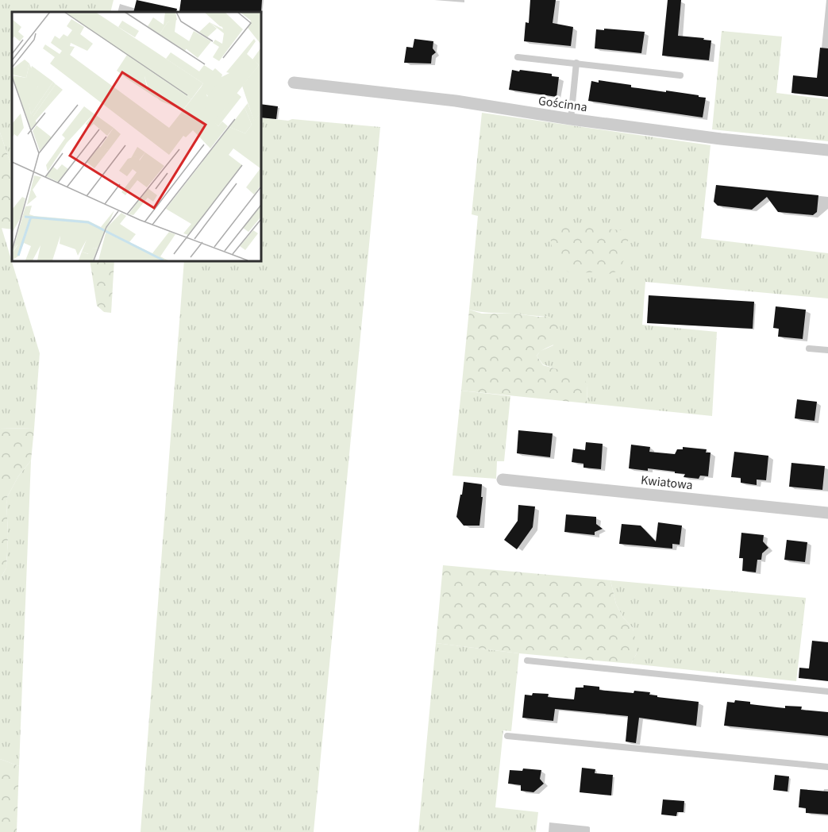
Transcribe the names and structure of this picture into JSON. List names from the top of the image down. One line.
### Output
{"streets":{"street":["Gościnna","Kwiatowa"]}}
